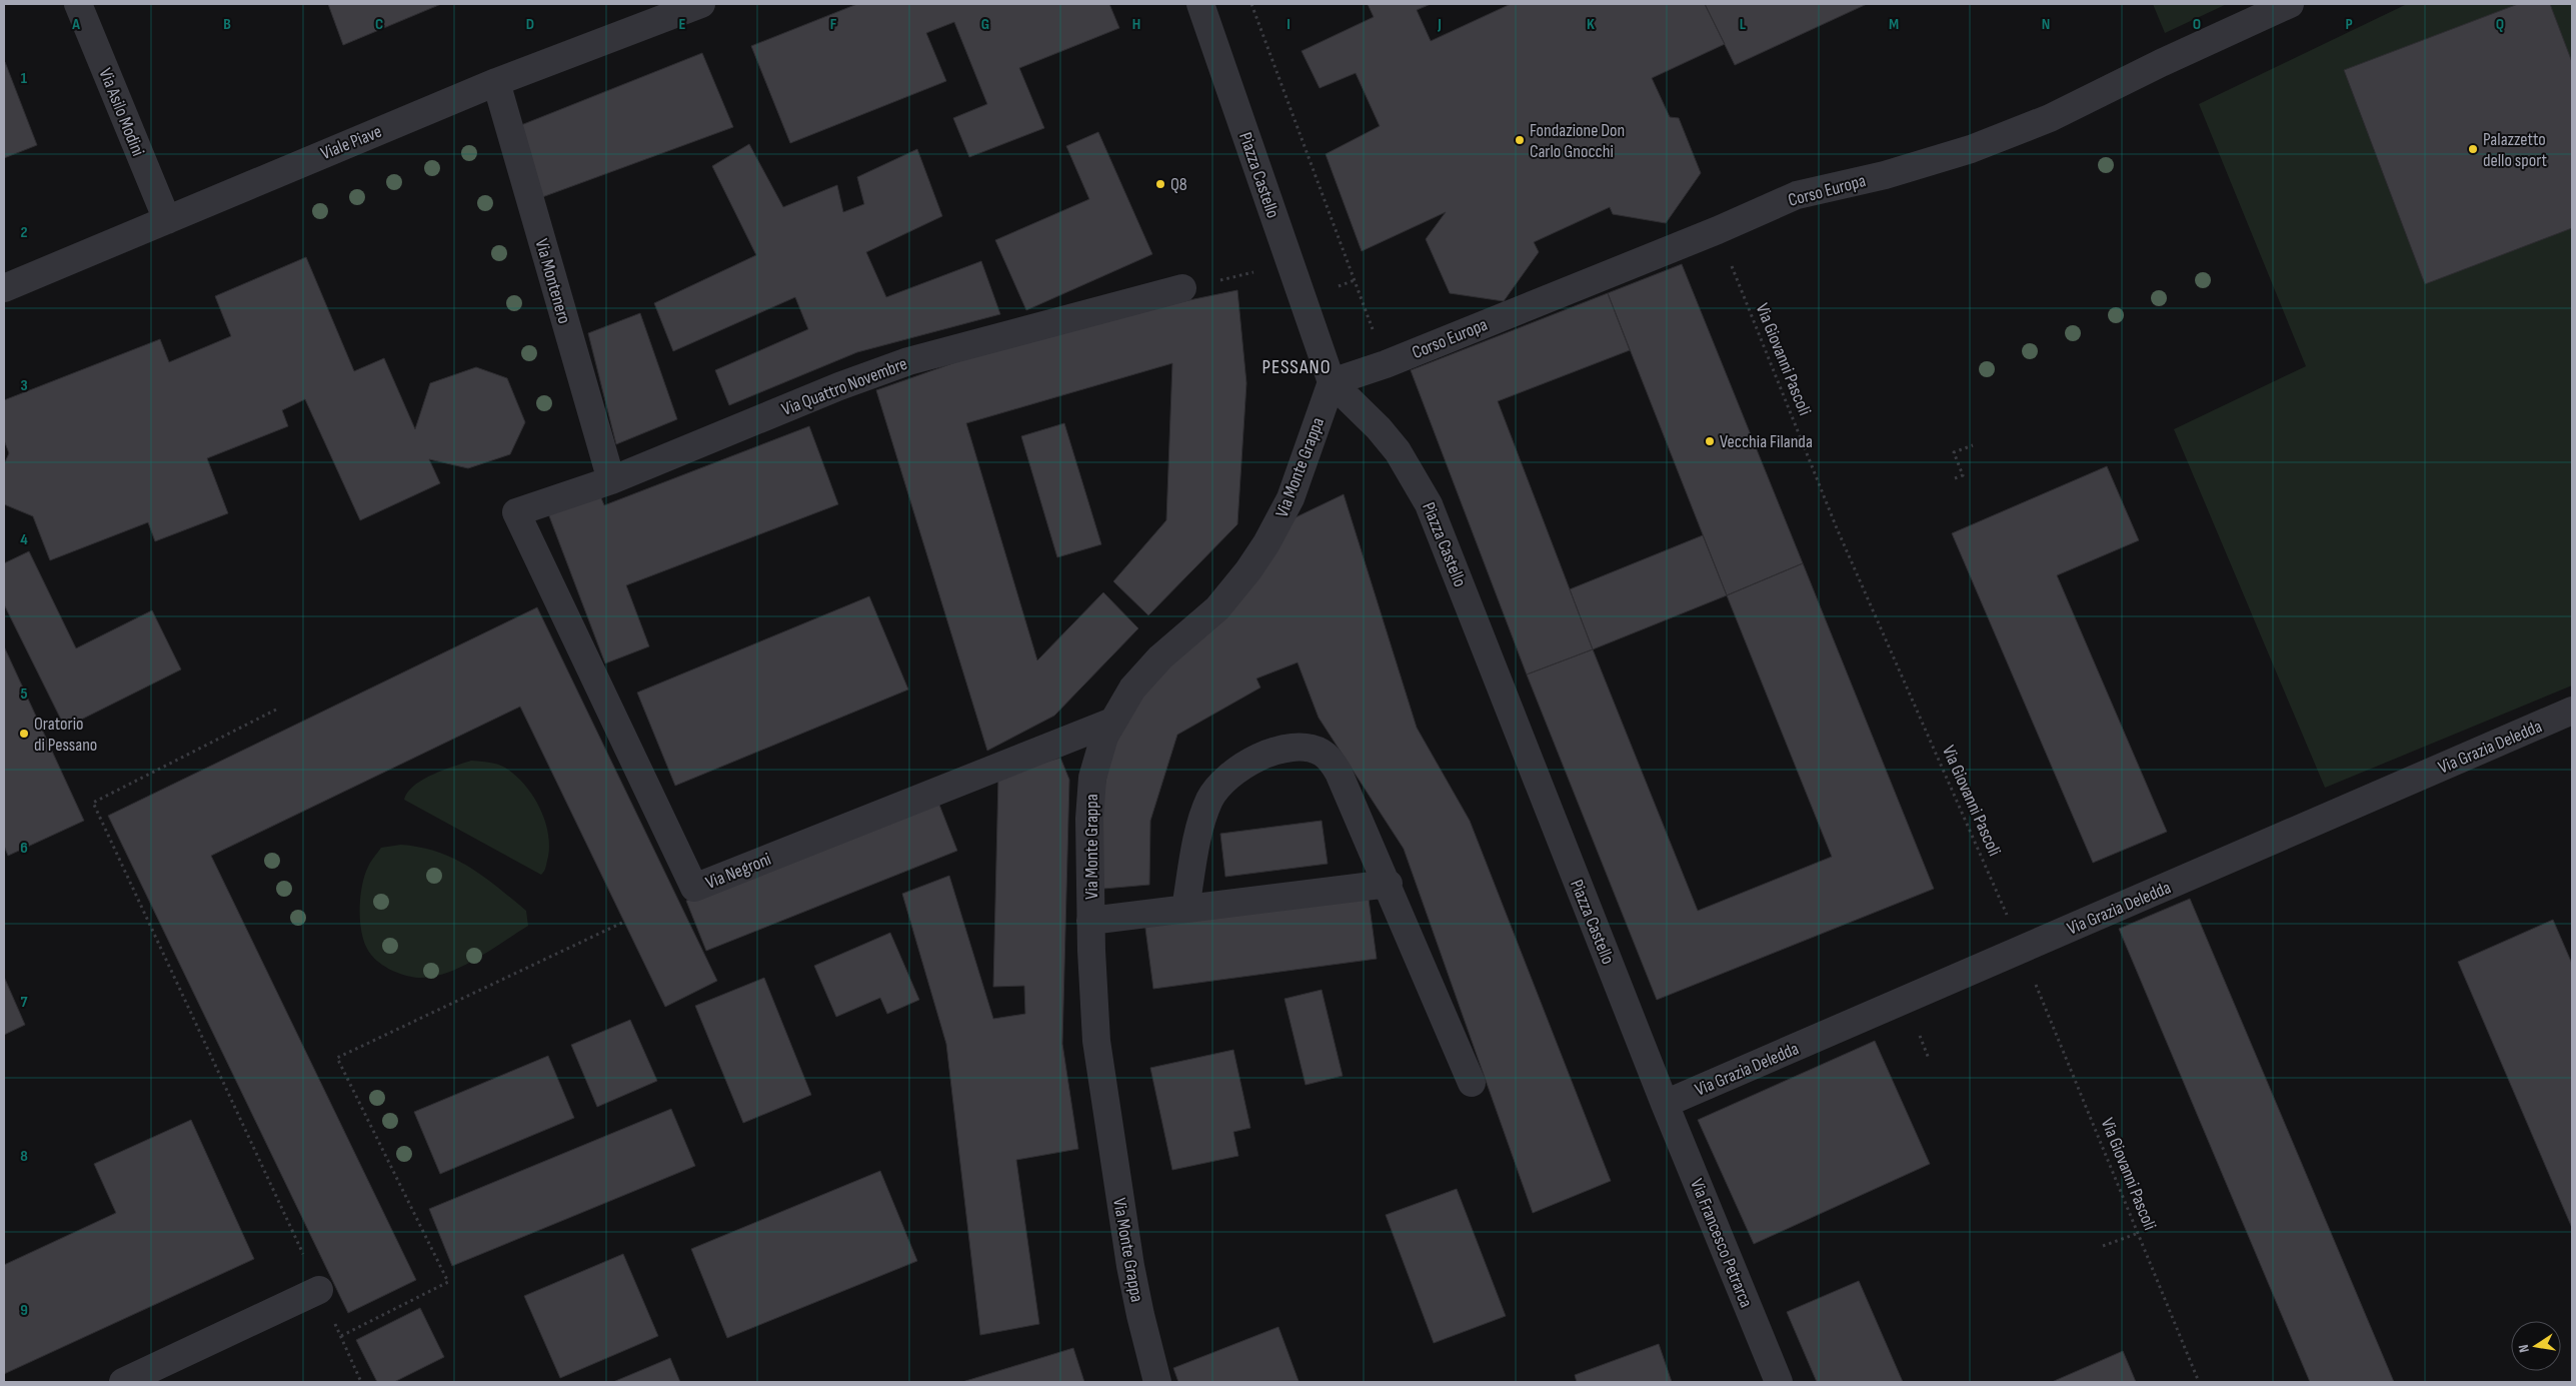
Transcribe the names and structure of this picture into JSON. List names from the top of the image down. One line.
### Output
{"streets":{"street":["Via Asilo Modini","Viale Piave","Piazza Castello","Corso Europa","Via Montenero","Via Quattro Novembre","Via Monte Grappa","Via Grazia Deledda","Via Negroni","Via Francesco Petrarca"],"path":["Via Giovanni Pascoli"]},"crossings":[["Via Asilo Modini","Viale Piave"],["Viale Piave","Via Montenero"],["Piazza Castello","Corso Europa"],["Piazza Castello","Via Monte Grappa"],["Piazza Castello","Via Grazia Deledda"],["Piazza Castello","Via Francesco Petrarca"],["Corso Europa","Via Giovanni Pascoli"],["Corso Europa","Via Monte Grappa"],["Via Montenero","Via Quattro Novembre"],["Via Giovanni Pascoli","Via Grazia Deledda"],["Via Quattro Novembre","Via Negroni"],["Via Monte Grappa","Via Negroni"],["Via Grazia Deledda","Via Francesco Petrarca"]],"districts":["PESSANO"],"places":["Fondazione Don Carlo Gnocchi","Palazzetto dello sport","Q8","Vecchia Filanda","Oratorio di Pessano"],"north":"left","grid":{"columns":["A","B","C","D","E","F","G","H","I","J","K","L","M","N","O","P","Q"],"rows":["1","2","3","4","5","6","7","8","9"]}}
